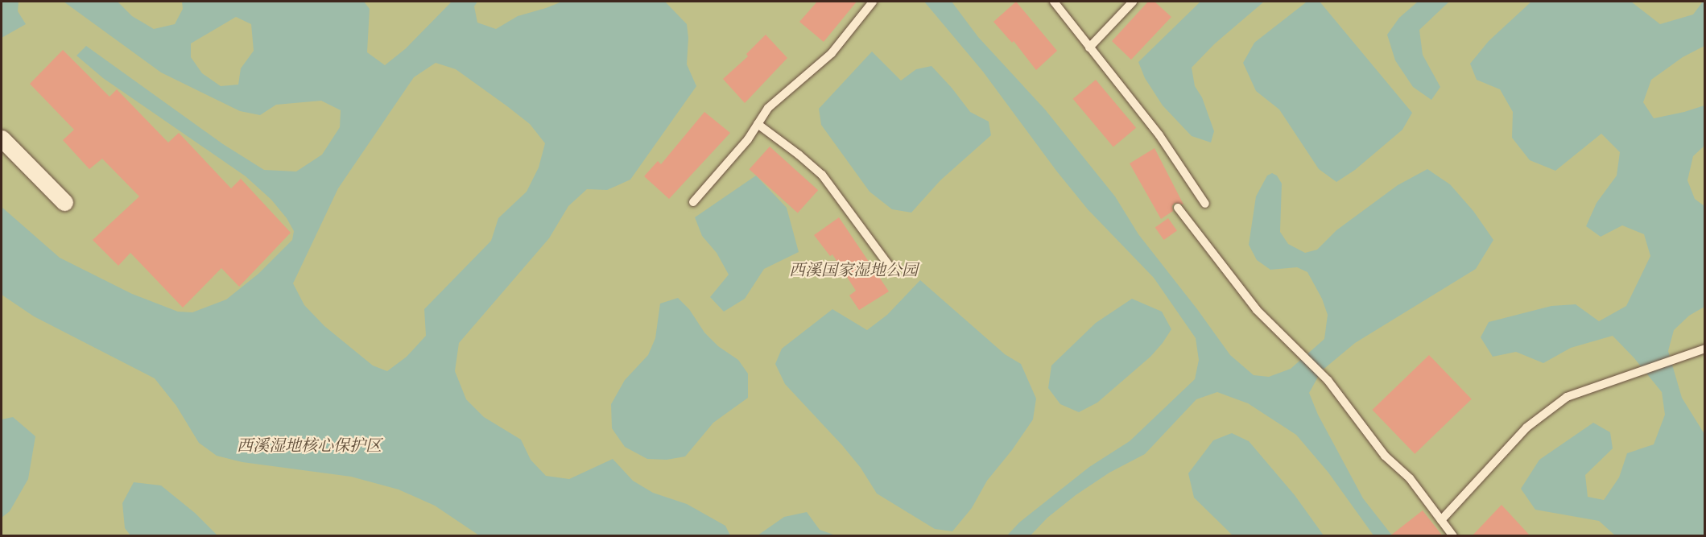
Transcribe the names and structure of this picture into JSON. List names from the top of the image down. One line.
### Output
{"parks":["西溪国家湿地公园","西溪湿地核心保护区"]}
